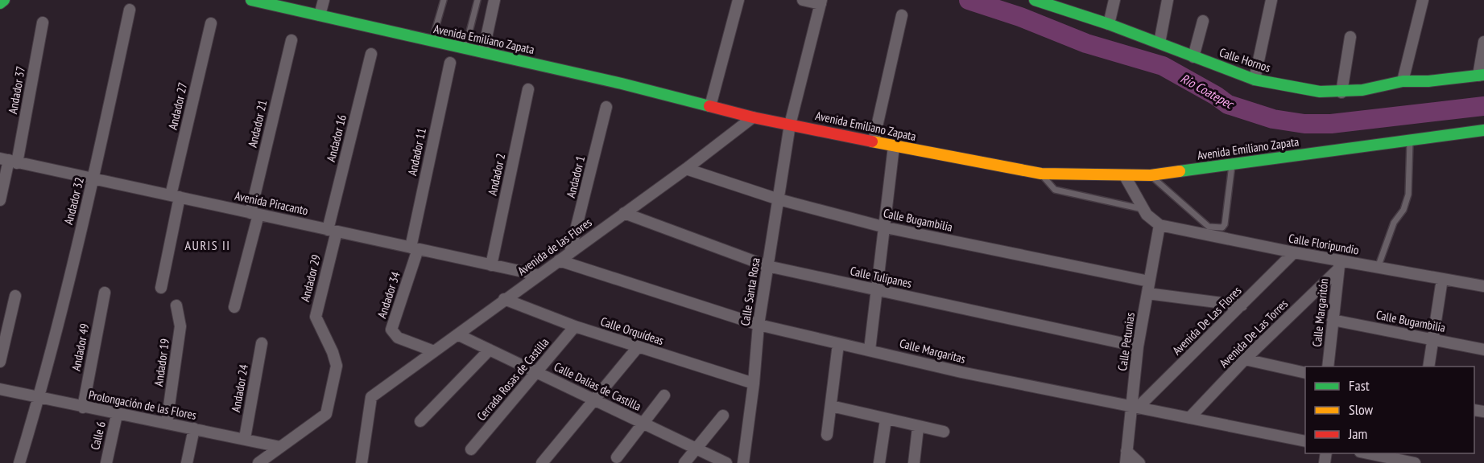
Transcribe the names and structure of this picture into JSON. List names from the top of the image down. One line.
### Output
{"streets":{"main road":["Avenida Emiliano Zapata","Calle Hornos"],"street":["Andador 37","Andador 27","Andador 21","Andador 16","Andador 11","Andador 2","Andador 1","Andador 32","Avenida Piracanto","Calle Bugambilia","Calle Floripundio","Avenida de las Flores","Calle Tulipanes","Andador 29","Calle Santa Rosa","Andador 34","Calle Margaritón","Avenida De Las Flores","Calle Orquídeas","Avenida De Las Torres","Calle Petunias","Andador 49","Calle Margaritas","Andador 19","Cerrada Rosas de Castilla","Calle Dalias de Castilla","Andador 24","Prolongación de las Flores","Calle 6"]},"crossings":[["Avenida Emiliano Zapata","Avenida de las Flores"],["Avenida Emiliano Zapata","Calle Santa Rosa"],["Andador 37","Avenida Piracanto"],["Andador 27","Avenida Piracanto"],["Andador 21","Avenida Piracanto"],["Andador 16","Avenida Piracanto"],["Andador 16","Andador 29"],["Andador 11","Avenida Piracanto"],["Andador 11","Andador 34"],["Andador 2","Avenida Piracanto"],["Andador 1","Avenida de las Flores"],["Andador 32","Avenida Piracanto"],["Andador 32","Prolongación de las Flores"],["Avenida Piracanto","Avenida de las Flores"],["Avenida Piracanto","Andador 29"],["Avenida Piracanto","Andador 34"],["Calle Bugambilia","Avenida de las Flores"],["Calle Bugambilia","Calle Santa Rosa"],["Calle Bugambilia","Calle Margaritón"],["Calle Bugambilia","Calle Petunias"],["Calle Floripundio","Calle Margaritón"],["Calle Floripundio","Avenida De Las Flores"],["Calle Floripundio","Avenida De Las Torres"],["Calle Floripundio","Calle Petunias"],["Avenida de las Flores","Calle Tulipanes"],["Avenida de las Flores","Andador 34"],["Avenida de las Flores","Calle Orquídeas"],["Avenida de las Flores","Calle Margaritas"],["Avenida de las Flores","Calle Dalias de Castilla"],["Calle Tulipanes","Calle Santa Rosa"],["Calle Tulipanes","Calle Petunias"],["Andador 29","Prolongación de las Flores"],["Calle Santa Rosa","Calle Orquídeas"],["Calle Santa Rosa","Calle Margaritas"],["Calle Margaritón","Avenida De Las Torres"],["Avenida De Las Flores","Calle Petunias"],["Avenida De Las Flores","Calle Margaritas"],["Calle Orquídeas","Cerrada Rosas de Castilla"],["Avenida De Las Torres","Calle Margaritas"],["Calle Petunias","Calle Margaritas"],["Andador 49","Prolongación de las Flores"],["Andador 19","Prolongación de las Flores"],["Cerrada Rosas de Castilla","Calle Dalias de Castilla"],["Andador 24","Prolongación de las Flores"],["Prolongación de las Flores","Calle 6"]],"districts":["AURIS II"],"water":["Rio Coatepec"],"legend":["Fast","Slow","Jam"]}
